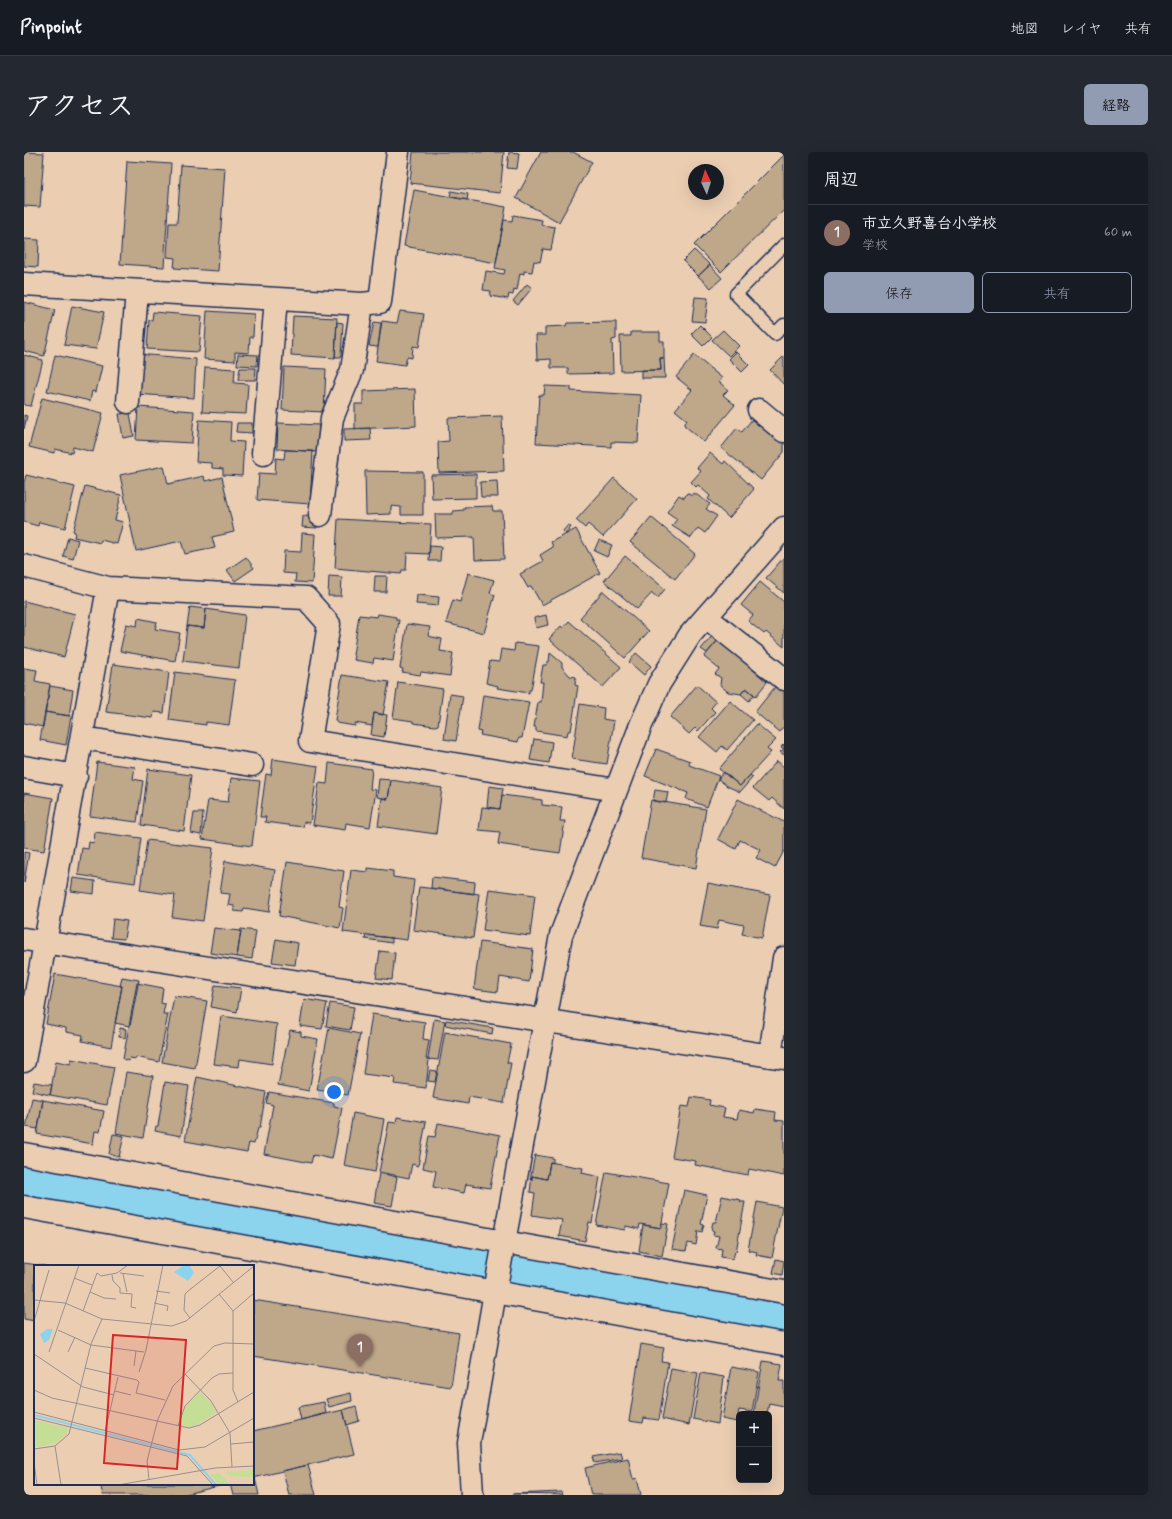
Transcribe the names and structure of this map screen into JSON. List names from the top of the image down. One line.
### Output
{"north":"top","page":{"header":"Pinpoint","nav":["地図","レイヤ","共有"],"title":"アクセス","buttons":["経路",["保存","共有"]],"heading":"周辺","list":[{"mark":"1","name":"市立久野喜台小学校","note":"学校","value":"60 m"}],"pins":"1","map_buttons":["+","−"]}}
